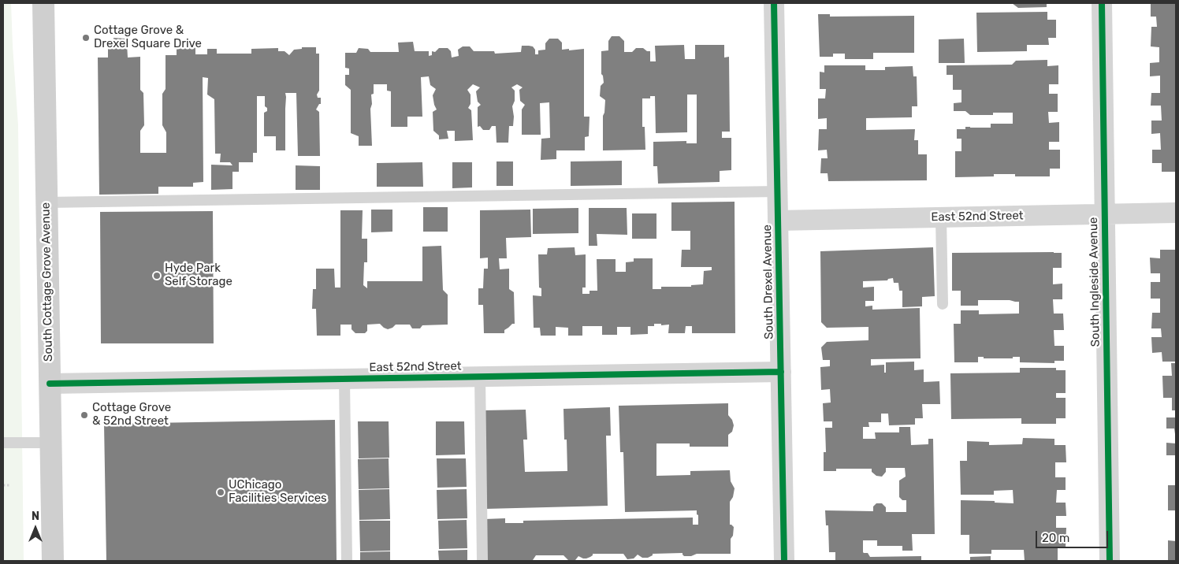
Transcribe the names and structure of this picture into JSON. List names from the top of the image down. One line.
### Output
{"streets":{"main road":["South Cottage Grove Avenue"],"street":["East 52nd Street","South Drexel Avenue","South Ingleside Avenue"]},"crossings":[["East 52nd Street","South Cottage Grove Avenue"],["East 52nd Street","South Drexel Avenue"],["East 52nd Street","South Ingleside Avenue"]],"places":["Cottage Grove & Drexel Square Drive","Hyde Park Self Storage","Cottage Grove & 52nd Street","UChicago Facilities Services"],"scale_bar":"20 m","north":"top"}
